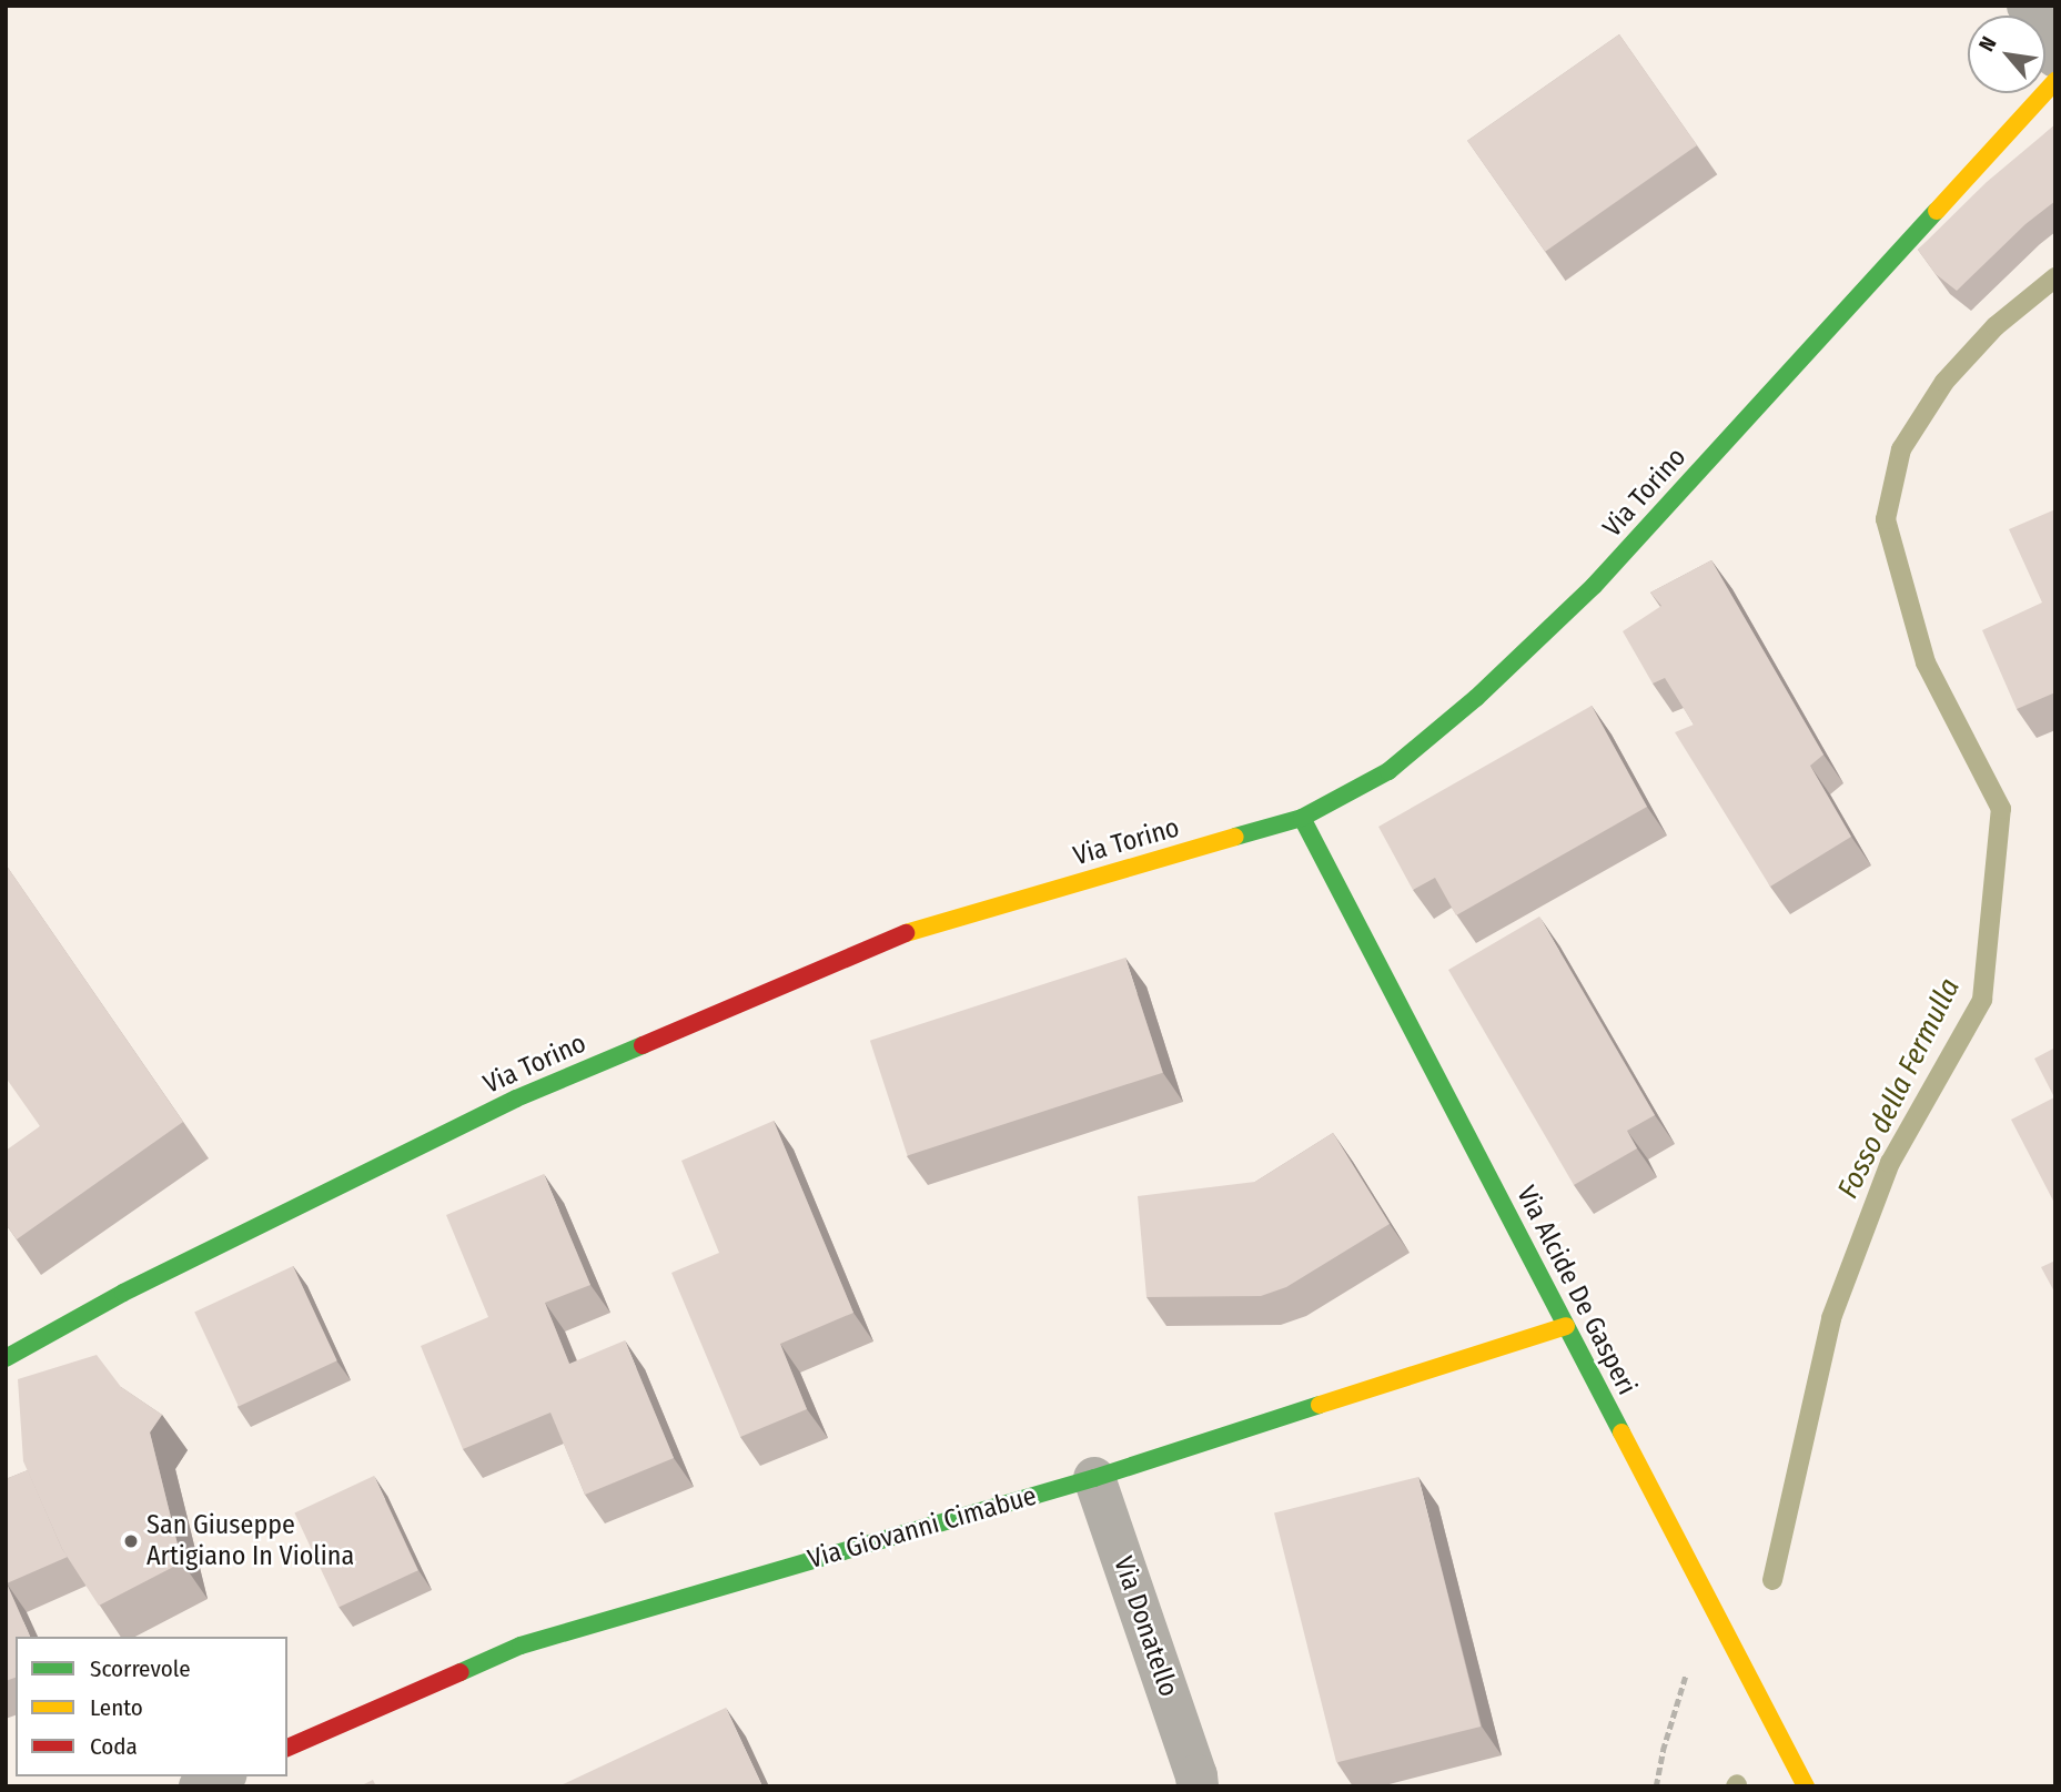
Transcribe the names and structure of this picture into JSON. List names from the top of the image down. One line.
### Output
{"streets":{"street":["Via Torino","Via Alcide De Gasperi","Via Giovanni Cimabue","Via Donatello"]},"crossings":[["Via Torino","Via Alcide De Gasperi"],["Via Alcide De Gasperi","Via Giovanni Cimabue"],["Via Giovanni Cimabue","Via Donatello"]],"water":["Fosso della Fermulla"],"places":["San Giuseppe Artigiano In Violina"],"legend":["Scorrevole","Lento","Coda"],"north":"top left"}
